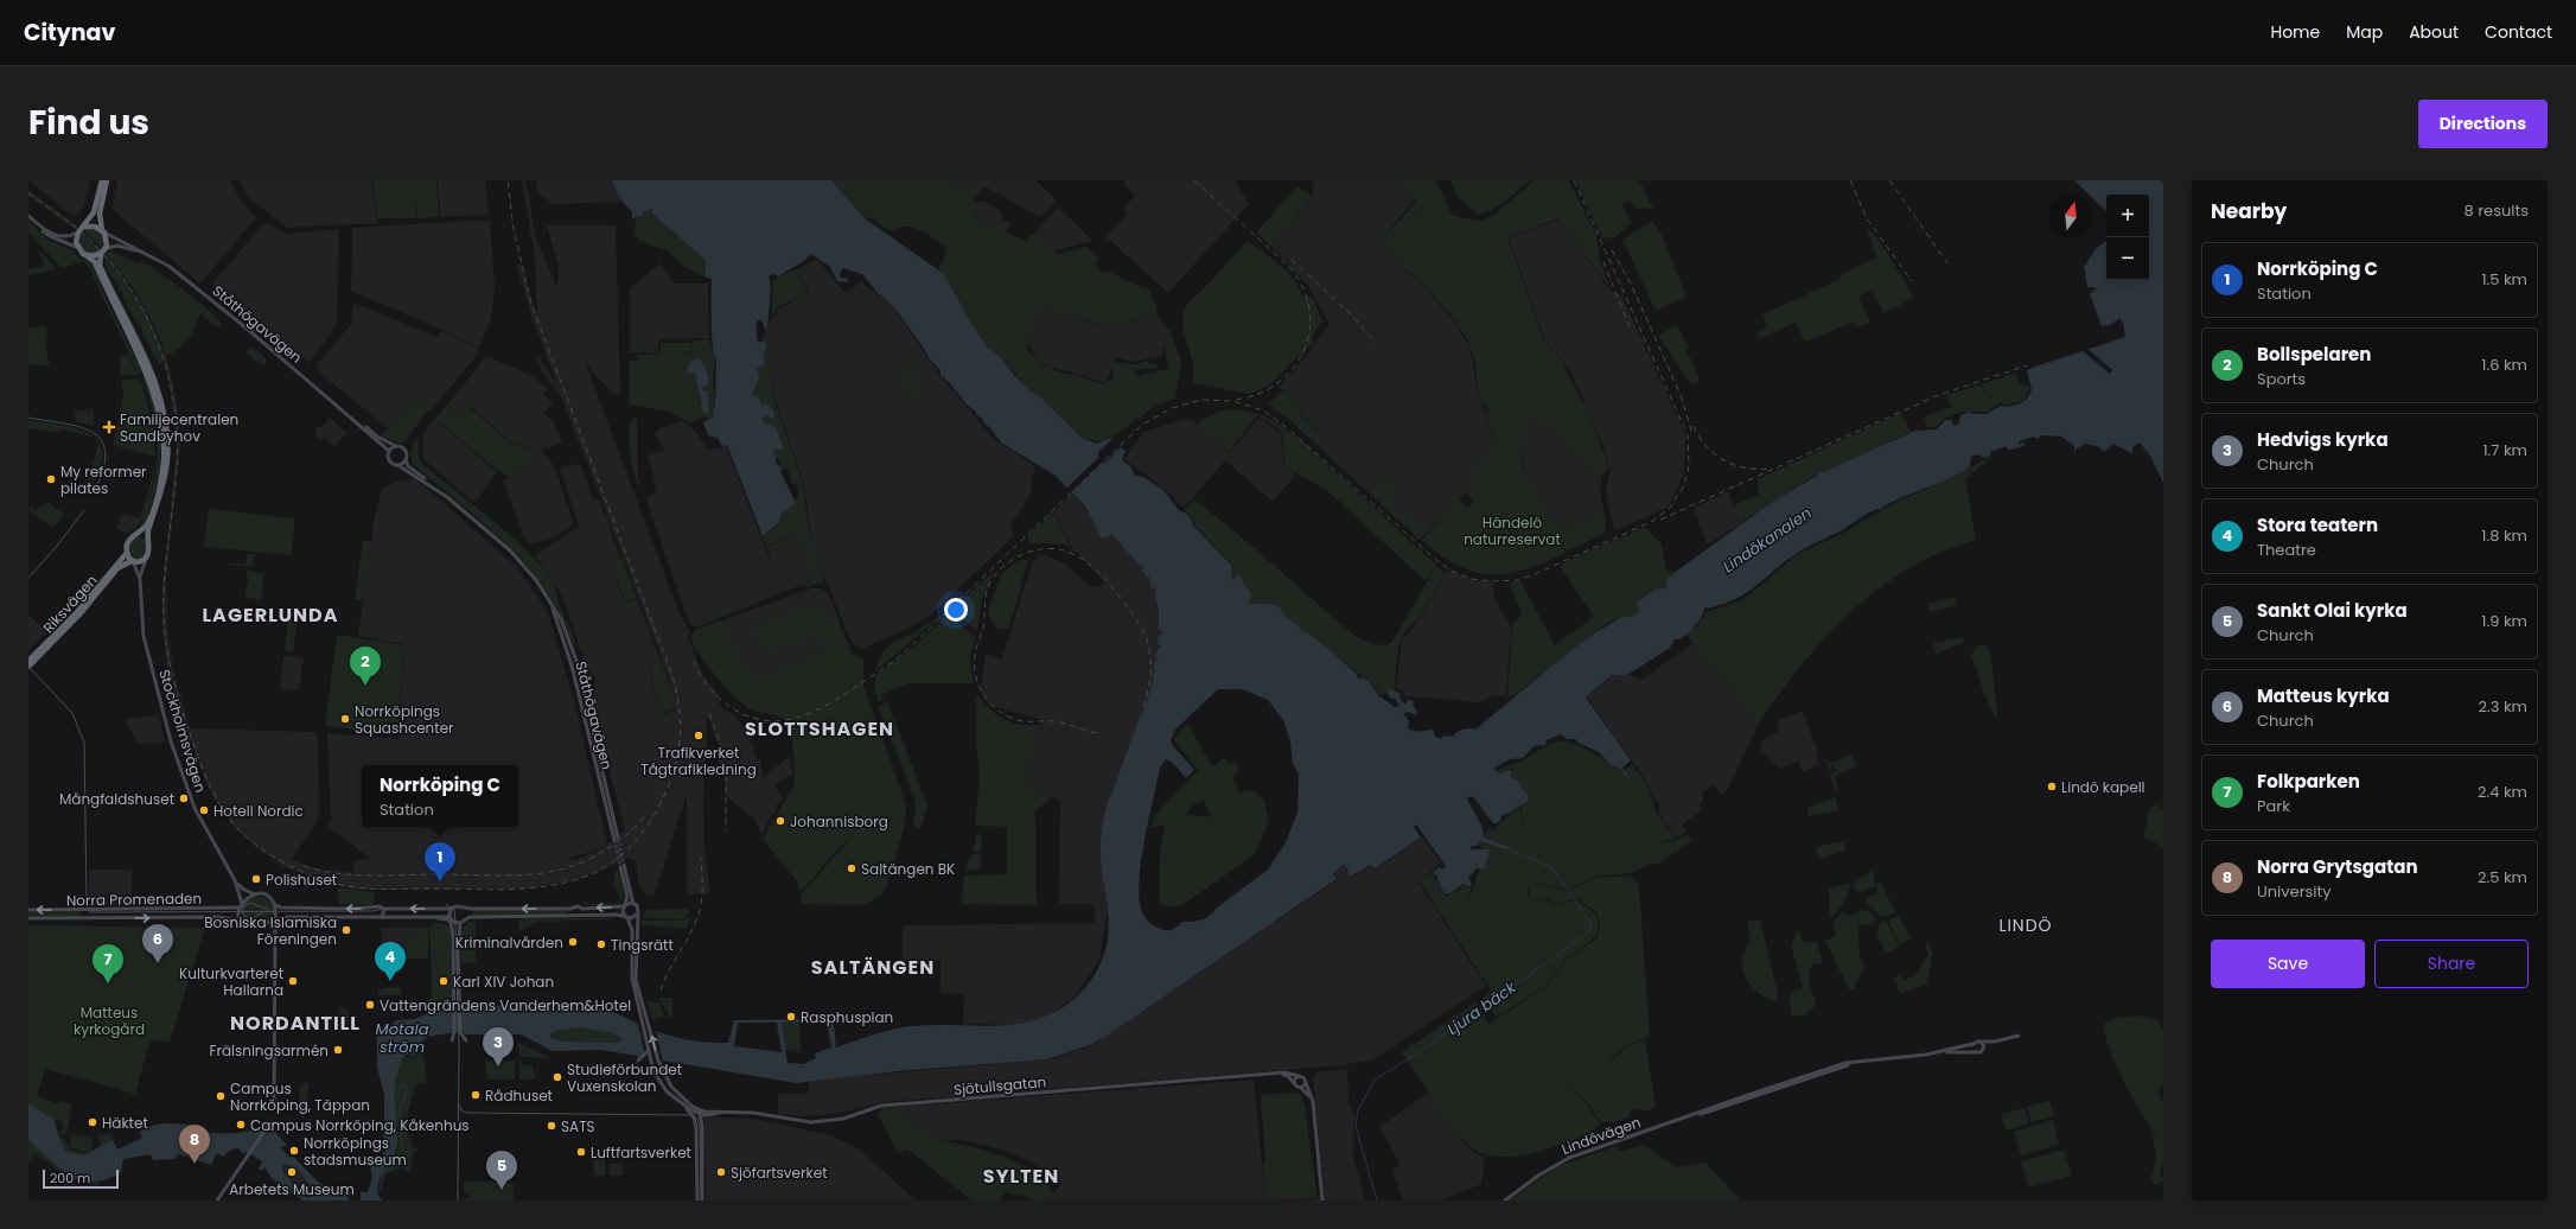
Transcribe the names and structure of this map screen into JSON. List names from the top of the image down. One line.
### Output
{"streets":{"highway":["Riksvägen"],"main road":["Ståthögavägen","Stockholmsvägen","Norra Promenaden","Sjötullsgatan","Lindövägen"]},"crossings":[["Riksvägen","Stockholmsvägen"],["Stockholmsvägen","Norra Promenaden"]],"districts":["LAGERLUNDA","SLOTTSHAGEN","LINDÖ","SALTÄNGEN","NORDANTILL","SYLTEN"],"water":["Lindökanalen","Ljura bäck","Motala ström"],"parks":["Händelö naturreservat","Matteus kyrkogård"],"places":{"health":["Familjecentralen Sandbyhov"],"other":["My reformer pilates","Norrköpings Squashcenter","Trafikverket Tågtrafikledning","Lindö kapell","Mångfaldshuset","Hotell Nordic","Johannisborg","Saltängen BK","Polishuset","Bosniska Islamiska Föreningen","Kriminalvården","Tingsrätt","Kulturkvarteret Hallarna","Karl XIV Johan","Vattengrändens Vanderhem&Hotel","Rasphusplan","Frälsningsarmén","Studieförbundet Vuxenskolan","Rådhuset","Campus Norrköping, Täppan","Häktet","Campus Norrköping, Kåkenhus","SATS","Norrköpings stadsmuseum","Luftfartsverket","Arbetets Museum","Sjöfartsverket"]},"scale_bar":"200 m","north":"top","page":{"header":"Citynav","nav":["Home","Map","About","Contact"],"title":"Find us","buttons":["Directions",["Save","Share"]],"heading":["Nearby","8 results"],"map_buttons":["+","−"],"list":[{"mark":"1","name":"Norrköping C","note":"Station","value":"1.5 km"},{"mark":"2","name":"Bollspelaren","note":"Sports","value":"1.6 km"},{"mark":"3","name":"Hedvigs kyrka","note":"Church","value":"1.7 km"},{"mark":"4","name":"Stora teatern","note":"Theatre","value":"1.8 km"},{"mark":"5","name":"Sankt Olai kyrka","note":"Church","value":"1.9 km"},{"mark":"6","name":"Matteus kyrka","note":"Church","value":"2.3 km"},{"mark":"7","name":"Folkparken","note":"Park","value":"2.4 km"},{"mark":"8","name":"Norra Grytsgatan","note":"University","value":"2.5 km"}],"pins":["2","1","6","4","7","3","8","5"],"popup":["Norrköping C","Station"],"scale":"200 m"}}
